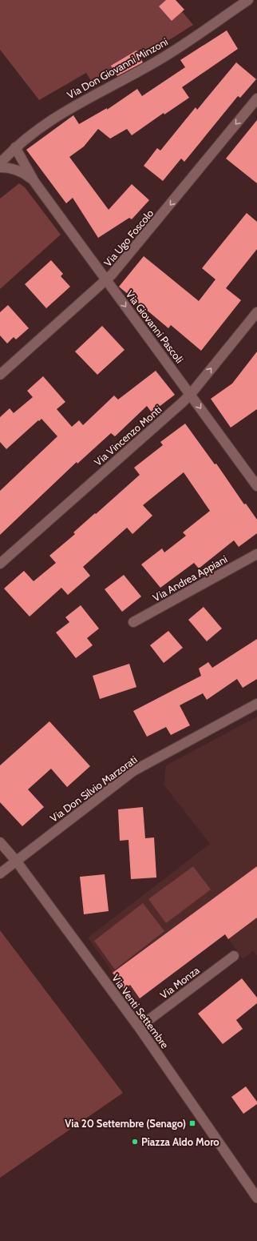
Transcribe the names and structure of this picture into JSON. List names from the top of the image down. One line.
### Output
{"streets":{"street":["Via Don Giovanni Minzoni","Via Ugo Foscolo","Via Giovanni Pascoli","Via Vincenzo Monti","Via Andrea Appiani","Via Don Silvio Marzorati","Via Monza","Via Venti Settembre"]},"crossings":[["Via Don Giovanni Minzoni","Via Giovanni Pascoli"],["Via Ugo Foscolo","Via Giovanni Pascoli"],["Via Giovanni Pascoli","Via Vincenzo Monti"],["Via Don Silvio Marzorati","Via Venti Settembre"],["Via Monza","Via Venti Settembre"]],"one_way":["Via Ugo Foscolo","Via Giovanni Pascoli"],"places":{"transit":["Via 20 Settembre (Senago)"],"other":["Piazza Aldo Moro"]}}
